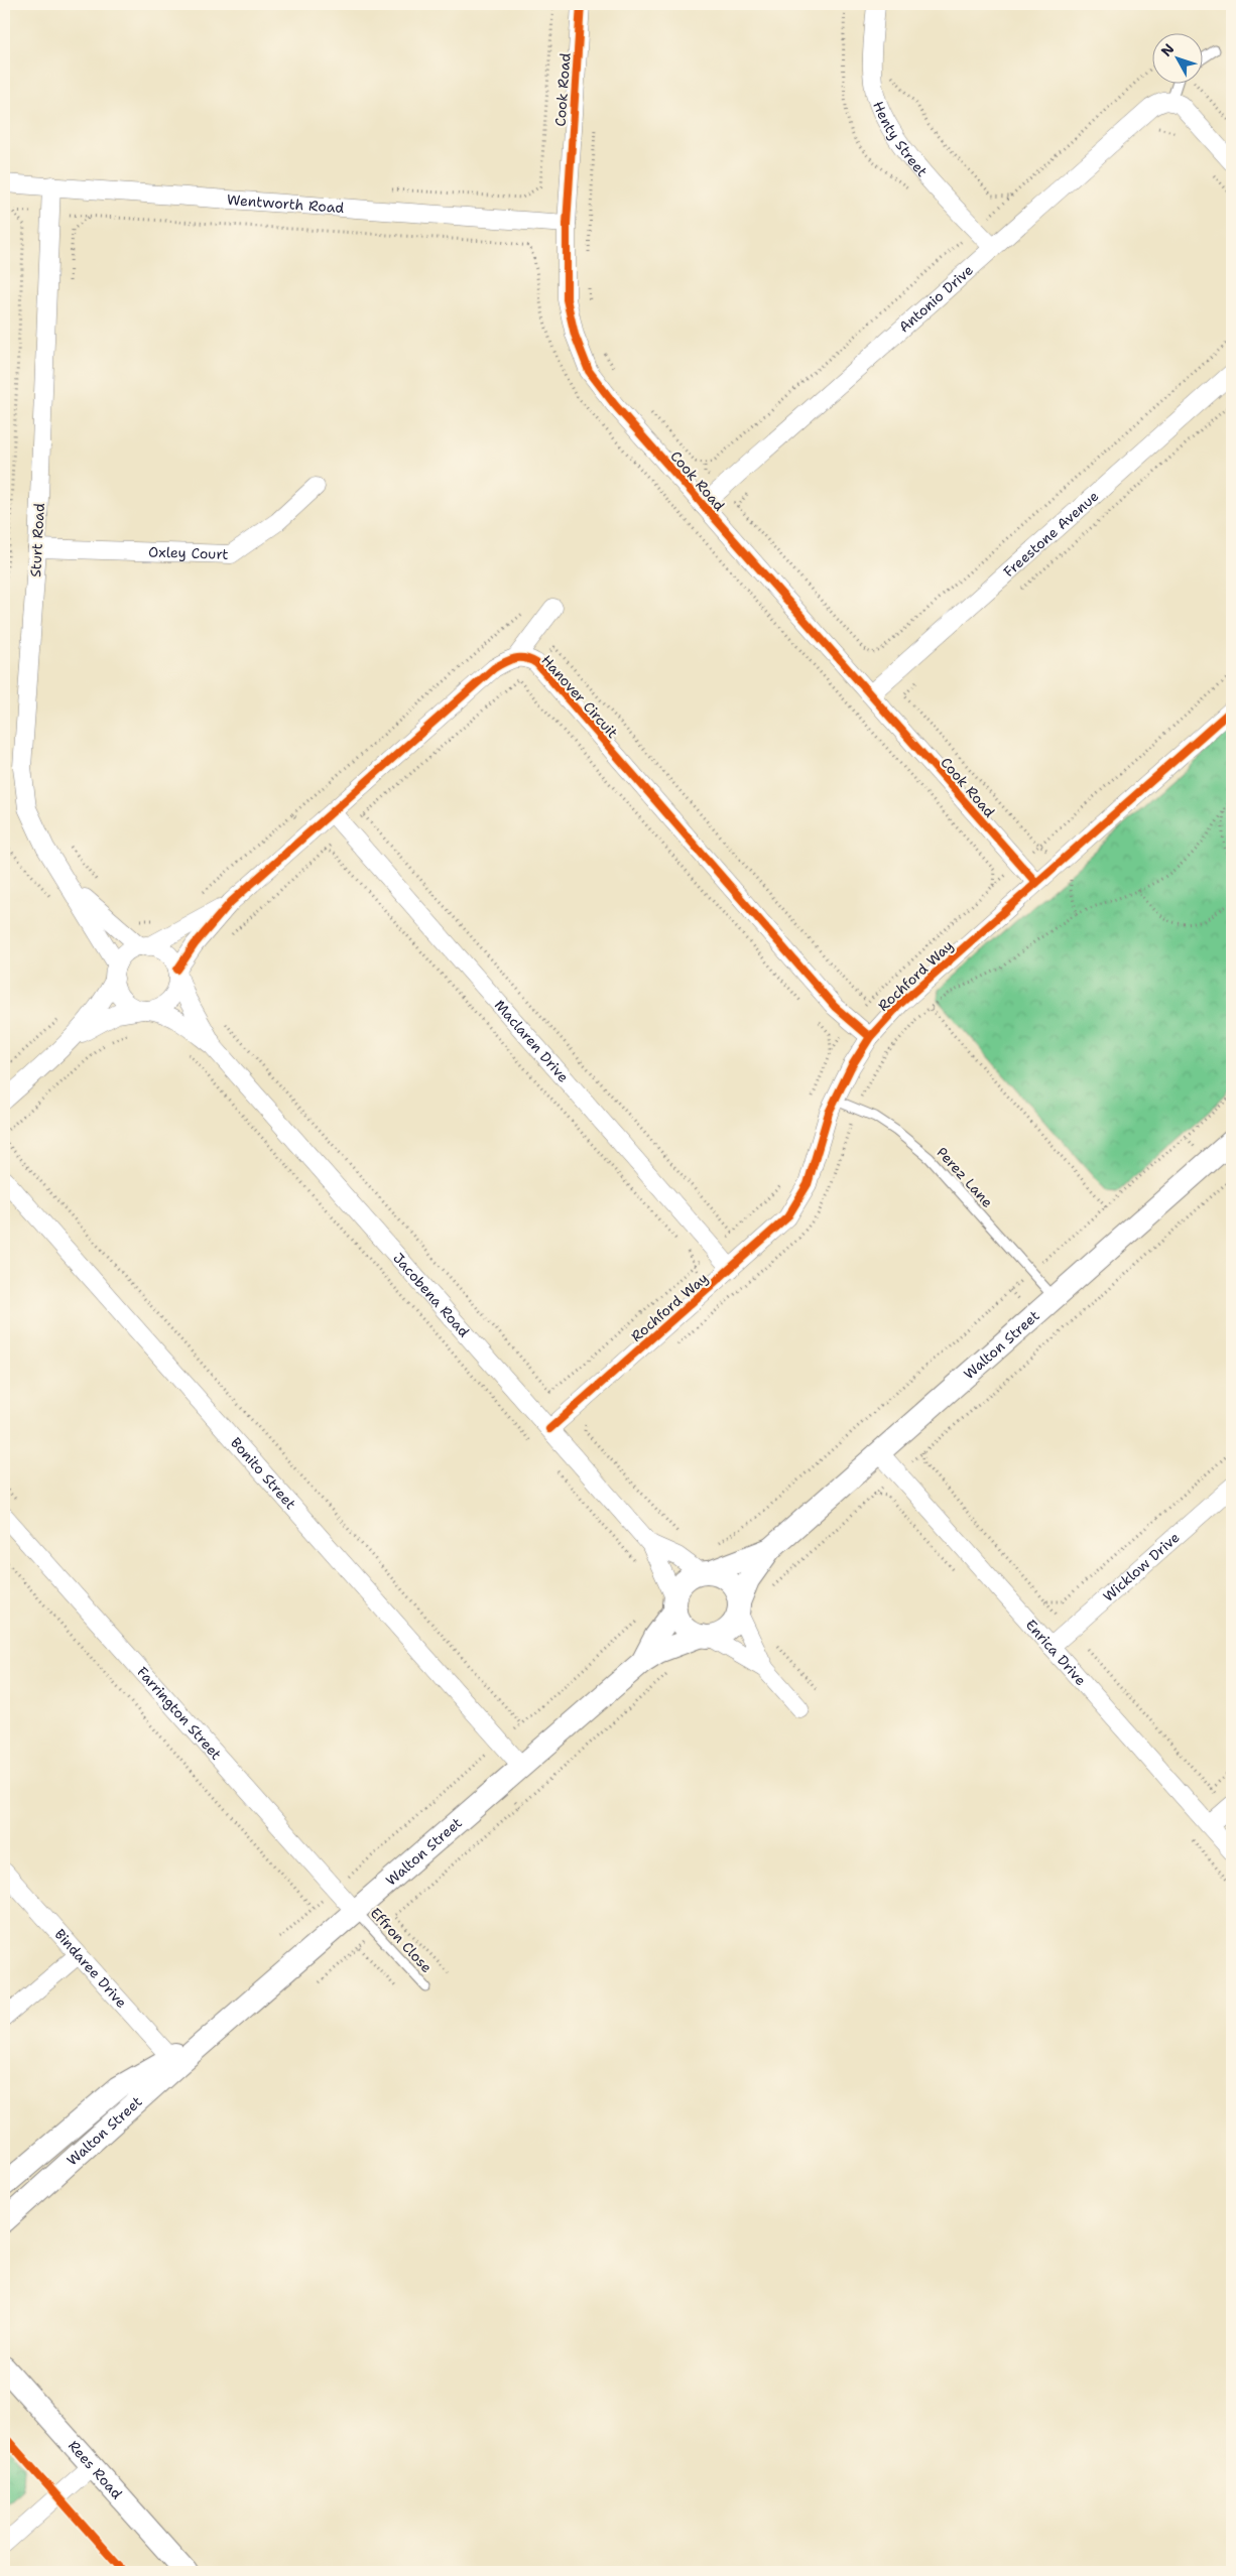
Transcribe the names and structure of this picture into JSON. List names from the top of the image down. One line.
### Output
{"streets":{"street":["Cook Road","Henty Street","Wentworth Road","Antonio Drive","Freestone Avenue","Sturt Road","Oxley Court","Hanover Circuit","Rochford Way","Maclaren Drive","Jacobena Road","Walton Street","Bonito Street","Wicklow Drive","Enrica Drive","Farrington Street","Bindaree Drive","Rees Road"],"lane":["Perez Lane","Effron Close"]},"crossings":[["Cook Road","Wentworth Road"],["Cook Road","Antonio Drive"],["Cook Road","Freestone Avenue"],["Cook Road","Rochford Way"],["Henty Street","Antonio Drive"],["Wentworth Road","Sturt Road"],["Sturt Road","Oxley Court"],["Sturt Road","Jacobena Road"],["Hanover Circuit","Rochford Way"],["Rochford Way","Maclaren Drive"],["Rochford Way","Perez Lane"],["Rochford Way","Jacobena Road"],["Perez Lane","Walton Street"],["Jacobena Road","Walton Street"],["Walton Street","Bonito Street"],["Walton Street","Enrica Drive"],["Walton Street","Farrington Street"],["Walton Street","Effron Close"],["Walton Street","Bindaree Drive"],["Wicklow Drive","Enrica Drive"],["Farrington Street","Effron Close"]],"north":"top left"}
